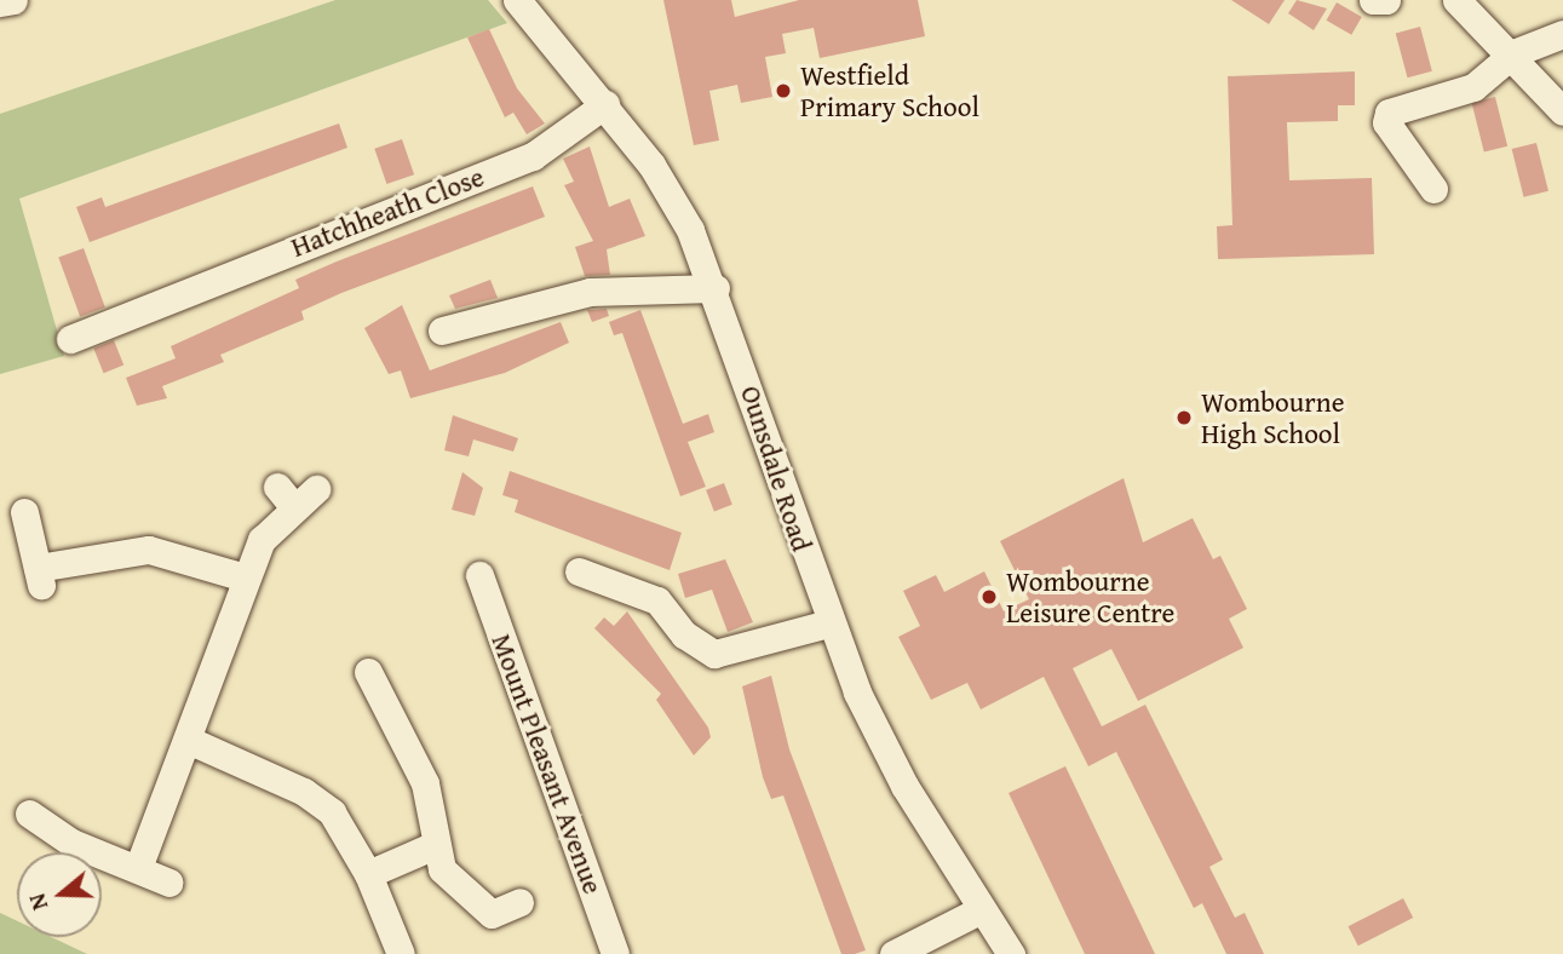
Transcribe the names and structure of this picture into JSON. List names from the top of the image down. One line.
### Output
{"streets":{"street":["Hatchheath Close","Ounsdale Road","Mount Pleasant Avenue"]},"crossings":[["Hatchheath Close","Ounsdale Road"]],"places":["Westfield Primary School","Wombourne High School","Wombourne Leisure Centre"],"north":"left"}
